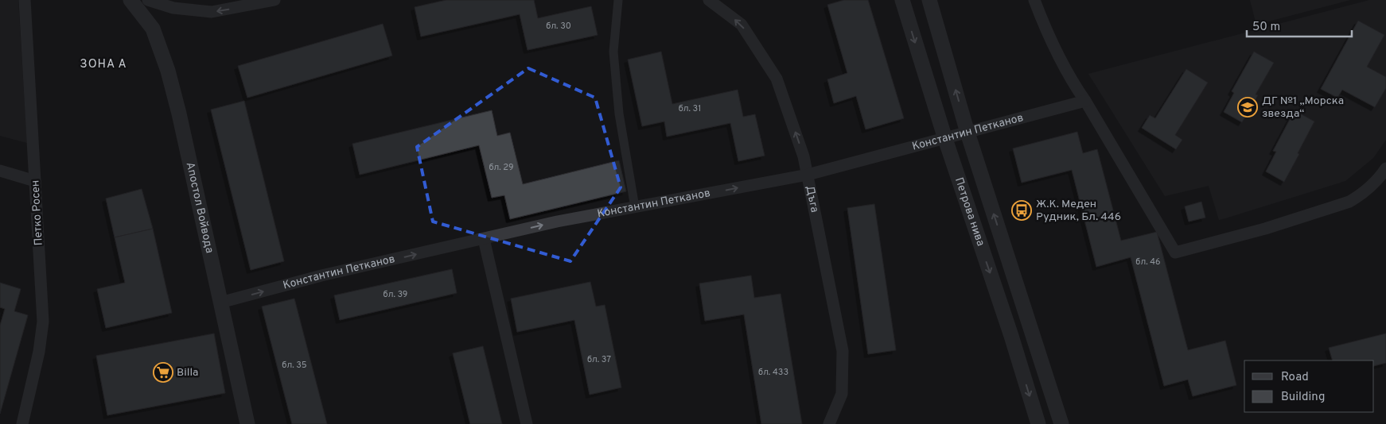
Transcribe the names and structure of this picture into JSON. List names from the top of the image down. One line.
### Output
{"streets":{"street":["Константин Петканов","Дъга","Апостол Войвода","Петрова нива","Петко Росен"]},"crossings":[["Константин Петканов","Дъга"],["Константин Петканов","Апостол Войвода"],["Константин Петканов","Петрова нива"]],"one_way":["Константин Петканов","Дъга"],"districts":["ЗОНА А"],"places":{"school or university":["ДГ №1 „Морска звезда“"],"bus stop":["Ж.К. Меден Рудник, Бл. 446"],"supermarket":["Billa"]},"house_numbers":["бл. 30","бл. 31","бл. 29","бл. 46","бл. 39","бл. 37","бл. 35","бл. 433"],"legend":["Road","Building"],"scale_bar":"50 m"}
